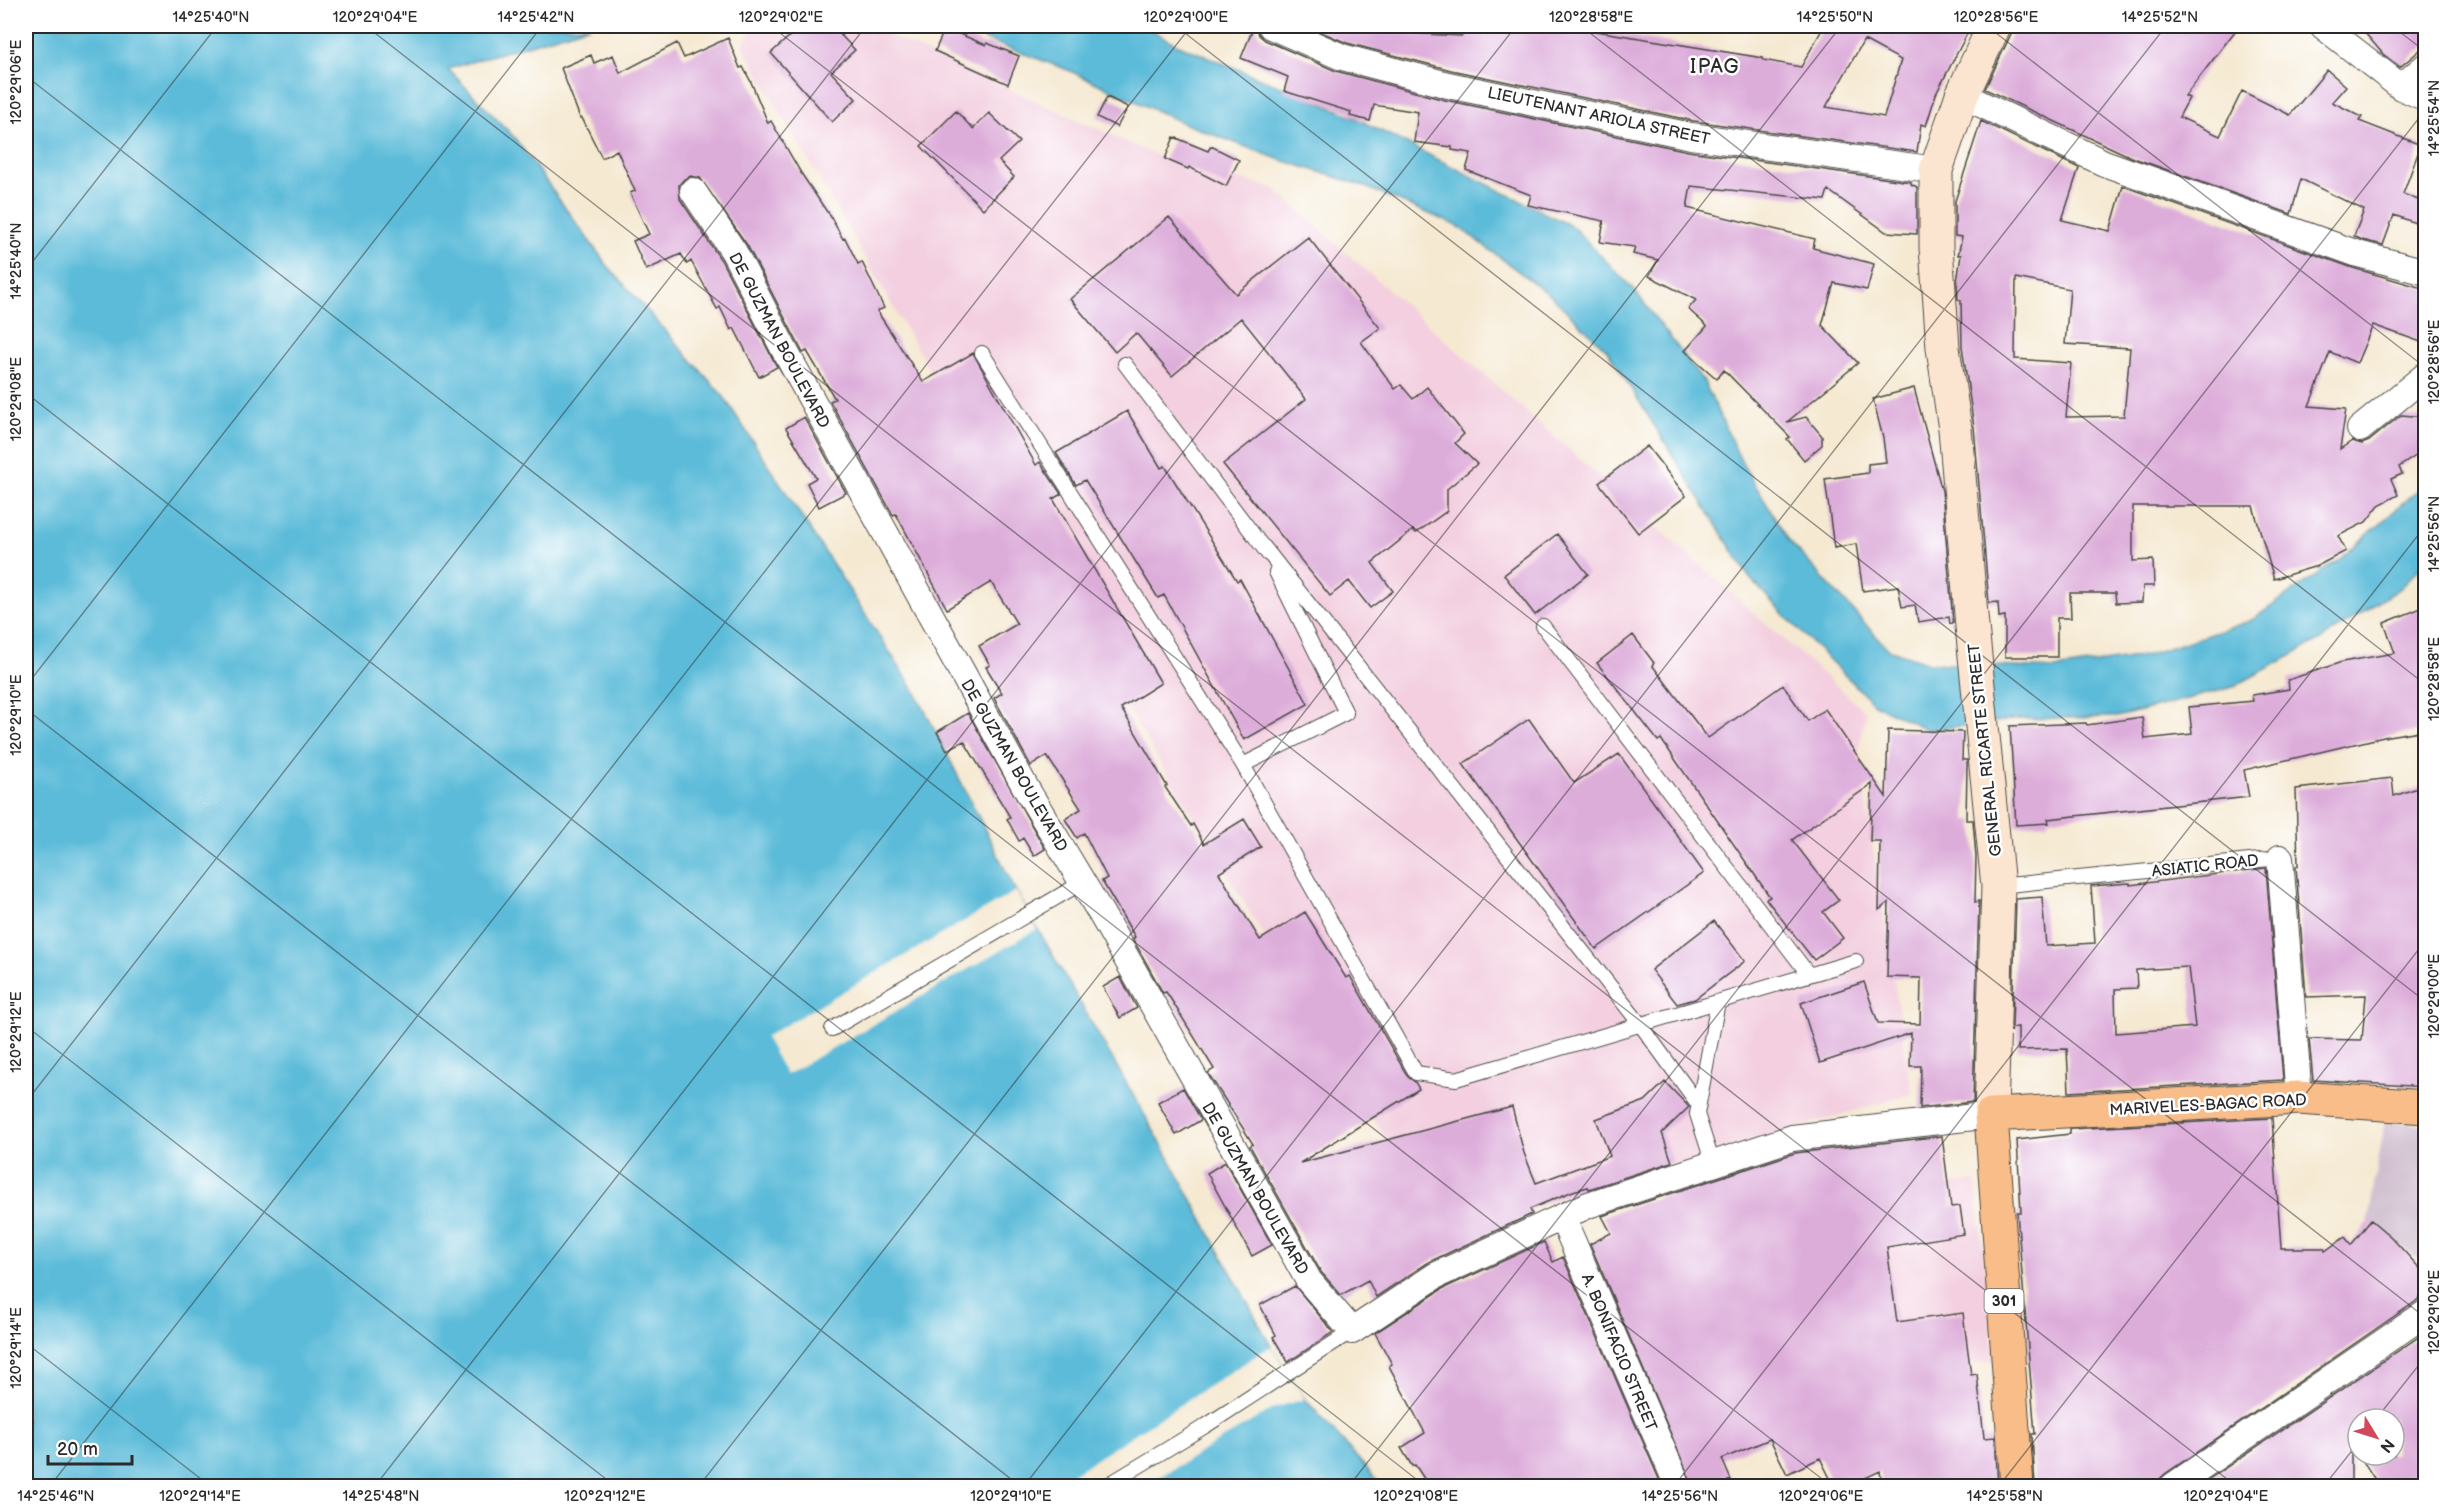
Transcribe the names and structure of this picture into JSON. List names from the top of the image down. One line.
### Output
{"streets":{"main road":["GENERAL RICARTE STREET","MARIVELES-BAGAC ROAD","301"],"street":["LIEUTENANT ARIOLA STREET","DE GUZMAN BOULEVARD","ASIATIC ROAD","A. BONIFACIO STREET"]},"crossings":[["LIEUTENANT ARIOLA STREET","GENERAL RICARTE STREET"],["GENERAL RICARTE STREET","ASIATIC ROAD"],["GENERAL RICARTE STREET","MARIVELES-BAGAC ROAD"],["ASIATIC ROAD","MARIVELES-BAGAC ROAD"]],"districts":["IPAG"],"scale_bar":"20 m","north":"bottom right","coordinates":["14°25'40\"N","120°29'04\"E","14°25'42\"N","120°29'02\"E","120°29'00\"E","120°28'58\"E","14°25'50\"N","120°28'56\"E","14°25'52\"N","120°29'06\"E","14°25'54\"N","120°29'08\"E","14°25'56\"N","120°29'10\"E","120°29'12\"E","120°29'14\"E","14°25'46\"N","14°25'48\"N","14°25'58\"N"]}
